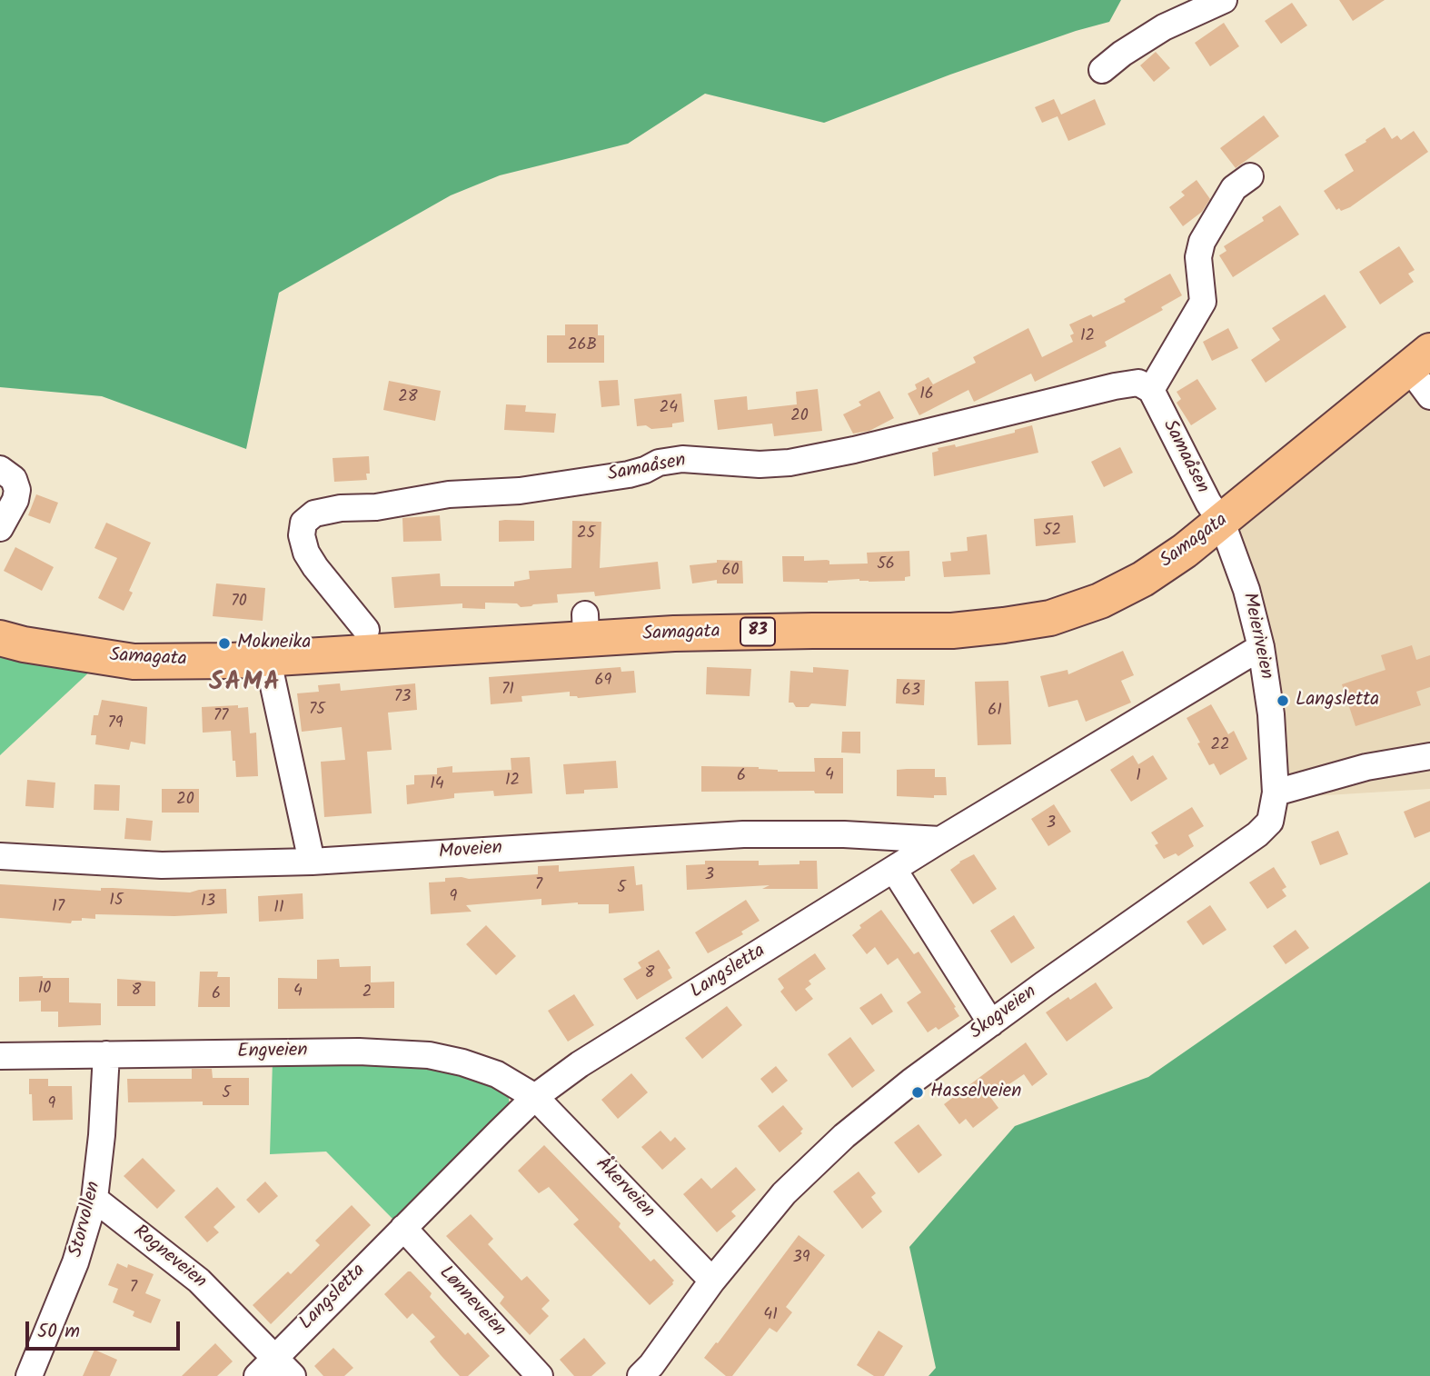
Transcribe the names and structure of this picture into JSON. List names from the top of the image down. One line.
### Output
{"streets":{"highway":["Samagata","83"],"street":["Samaåsen","Meieriveien","Moveien","Langsletta","Skogveien","Engveien","Åkerveien","Storvollen","Rogneveien","Lønneveien"]},"crossings":[["Samaåsen","Samagata"],["Samaåsen","Meieriveien"],["Samagata","Meieriveien"],["Meieriveien","Langsletta"],["Meieriveien","Skogveien"],["Moveien","Langsletta"],["Langsletta","Engveien"],["Langsletta","Åkerveien"],["Langsletta","Rogneveien"],["Langsletta","Lønneveien"],["Skogveien","Åkerveien"],["Engveien","Åkerveien"],["Engveien","Storvollen"],["Storvollen","Rogneveien"]],"districts":["SAMA"],"places":["Mokneika","Langsletta","Hasselveien"],"house_numbers":["12","26B","16","28","24","20","52","25","56","60","70","69","71","63","73","75","61","77","79","22","4","6","1","12","14","20","3","3","7","5","9","15","13","17","11","8","10","8","4","2","6","5","9","39","7","41"],"scale_bar":"50 m"}
